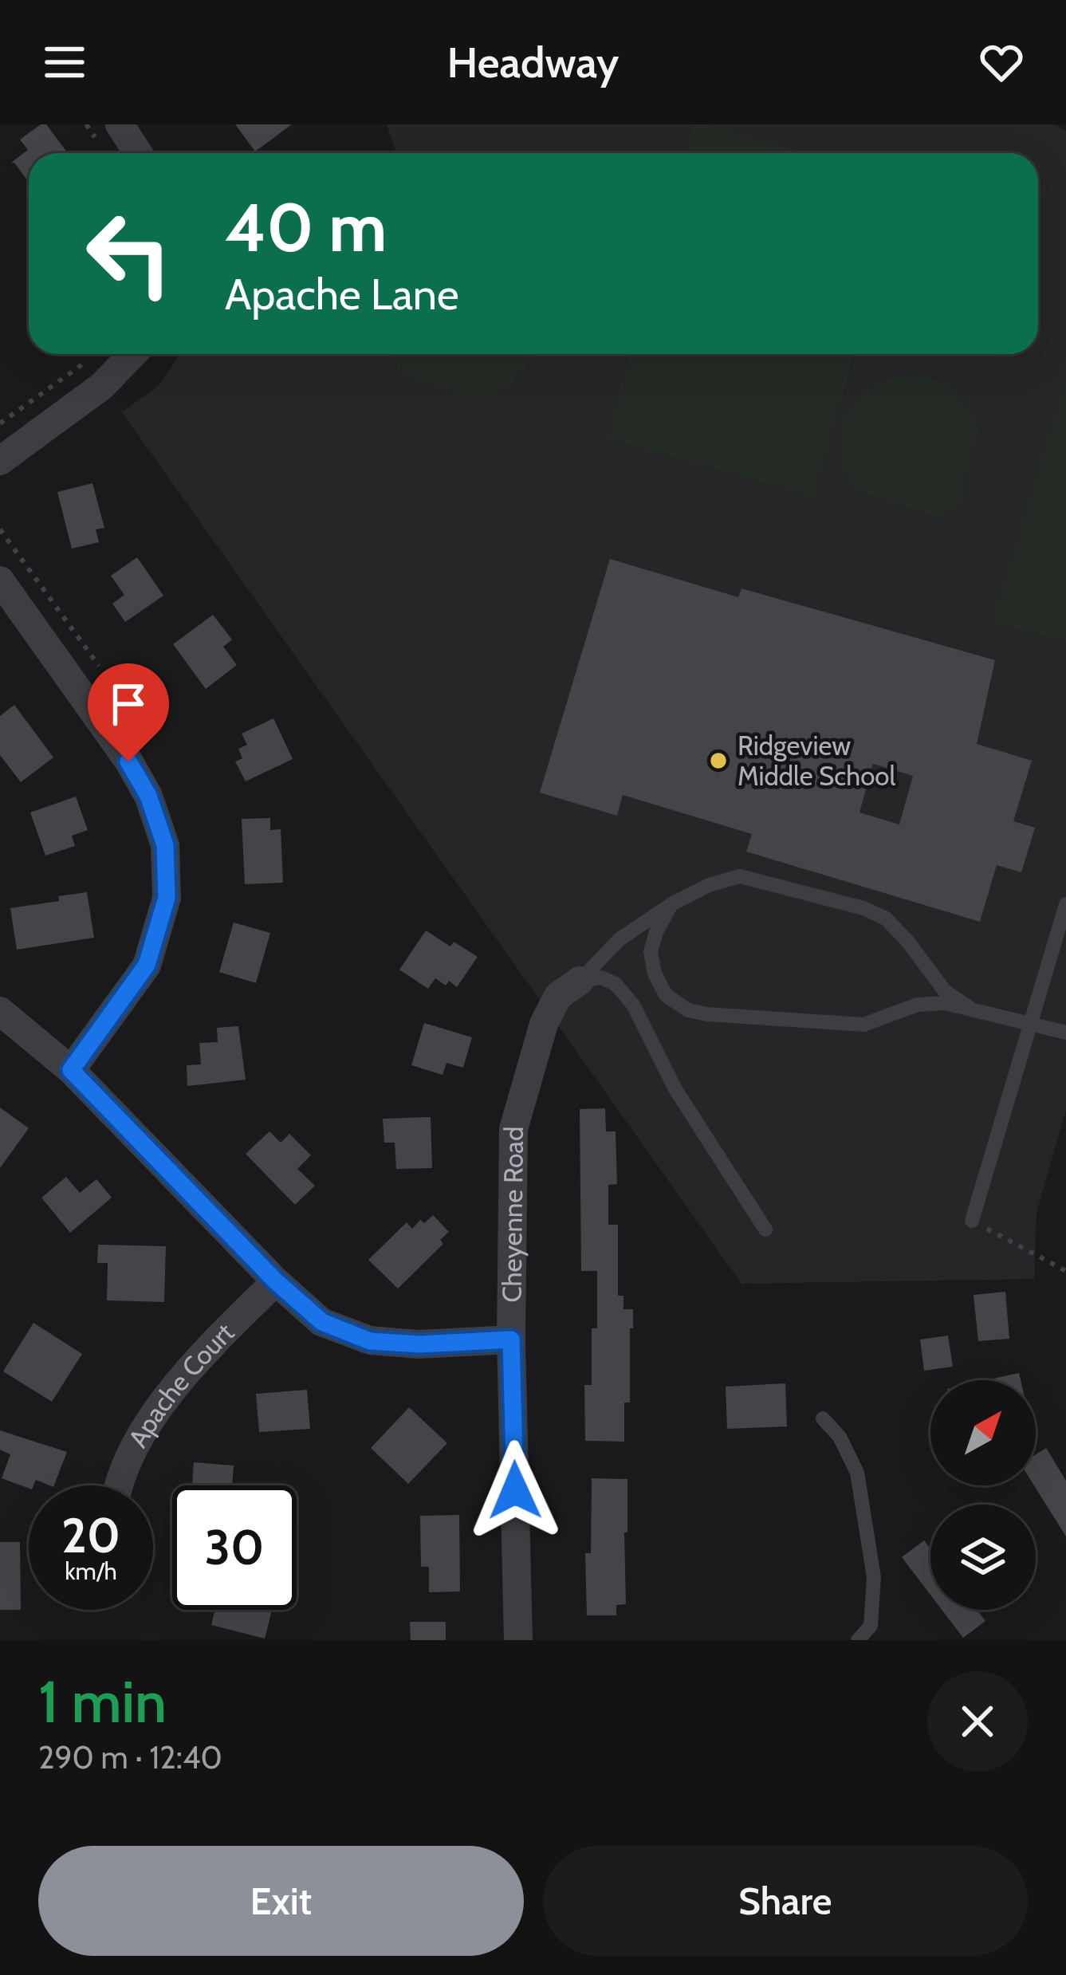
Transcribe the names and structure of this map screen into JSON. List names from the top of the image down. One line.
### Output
{"streets":{"street":["Cheyenne Road","Apache Court"]},"places":["Ridgeview Middle School"],"north":"top right","page":{"header":"Headway","turn":["40 m","Apache Lane"],"speed":"20 km/h","limit":"30","heading":["1 min","290 m · 12:40"],"buttons":["Exit","Share"]}}
